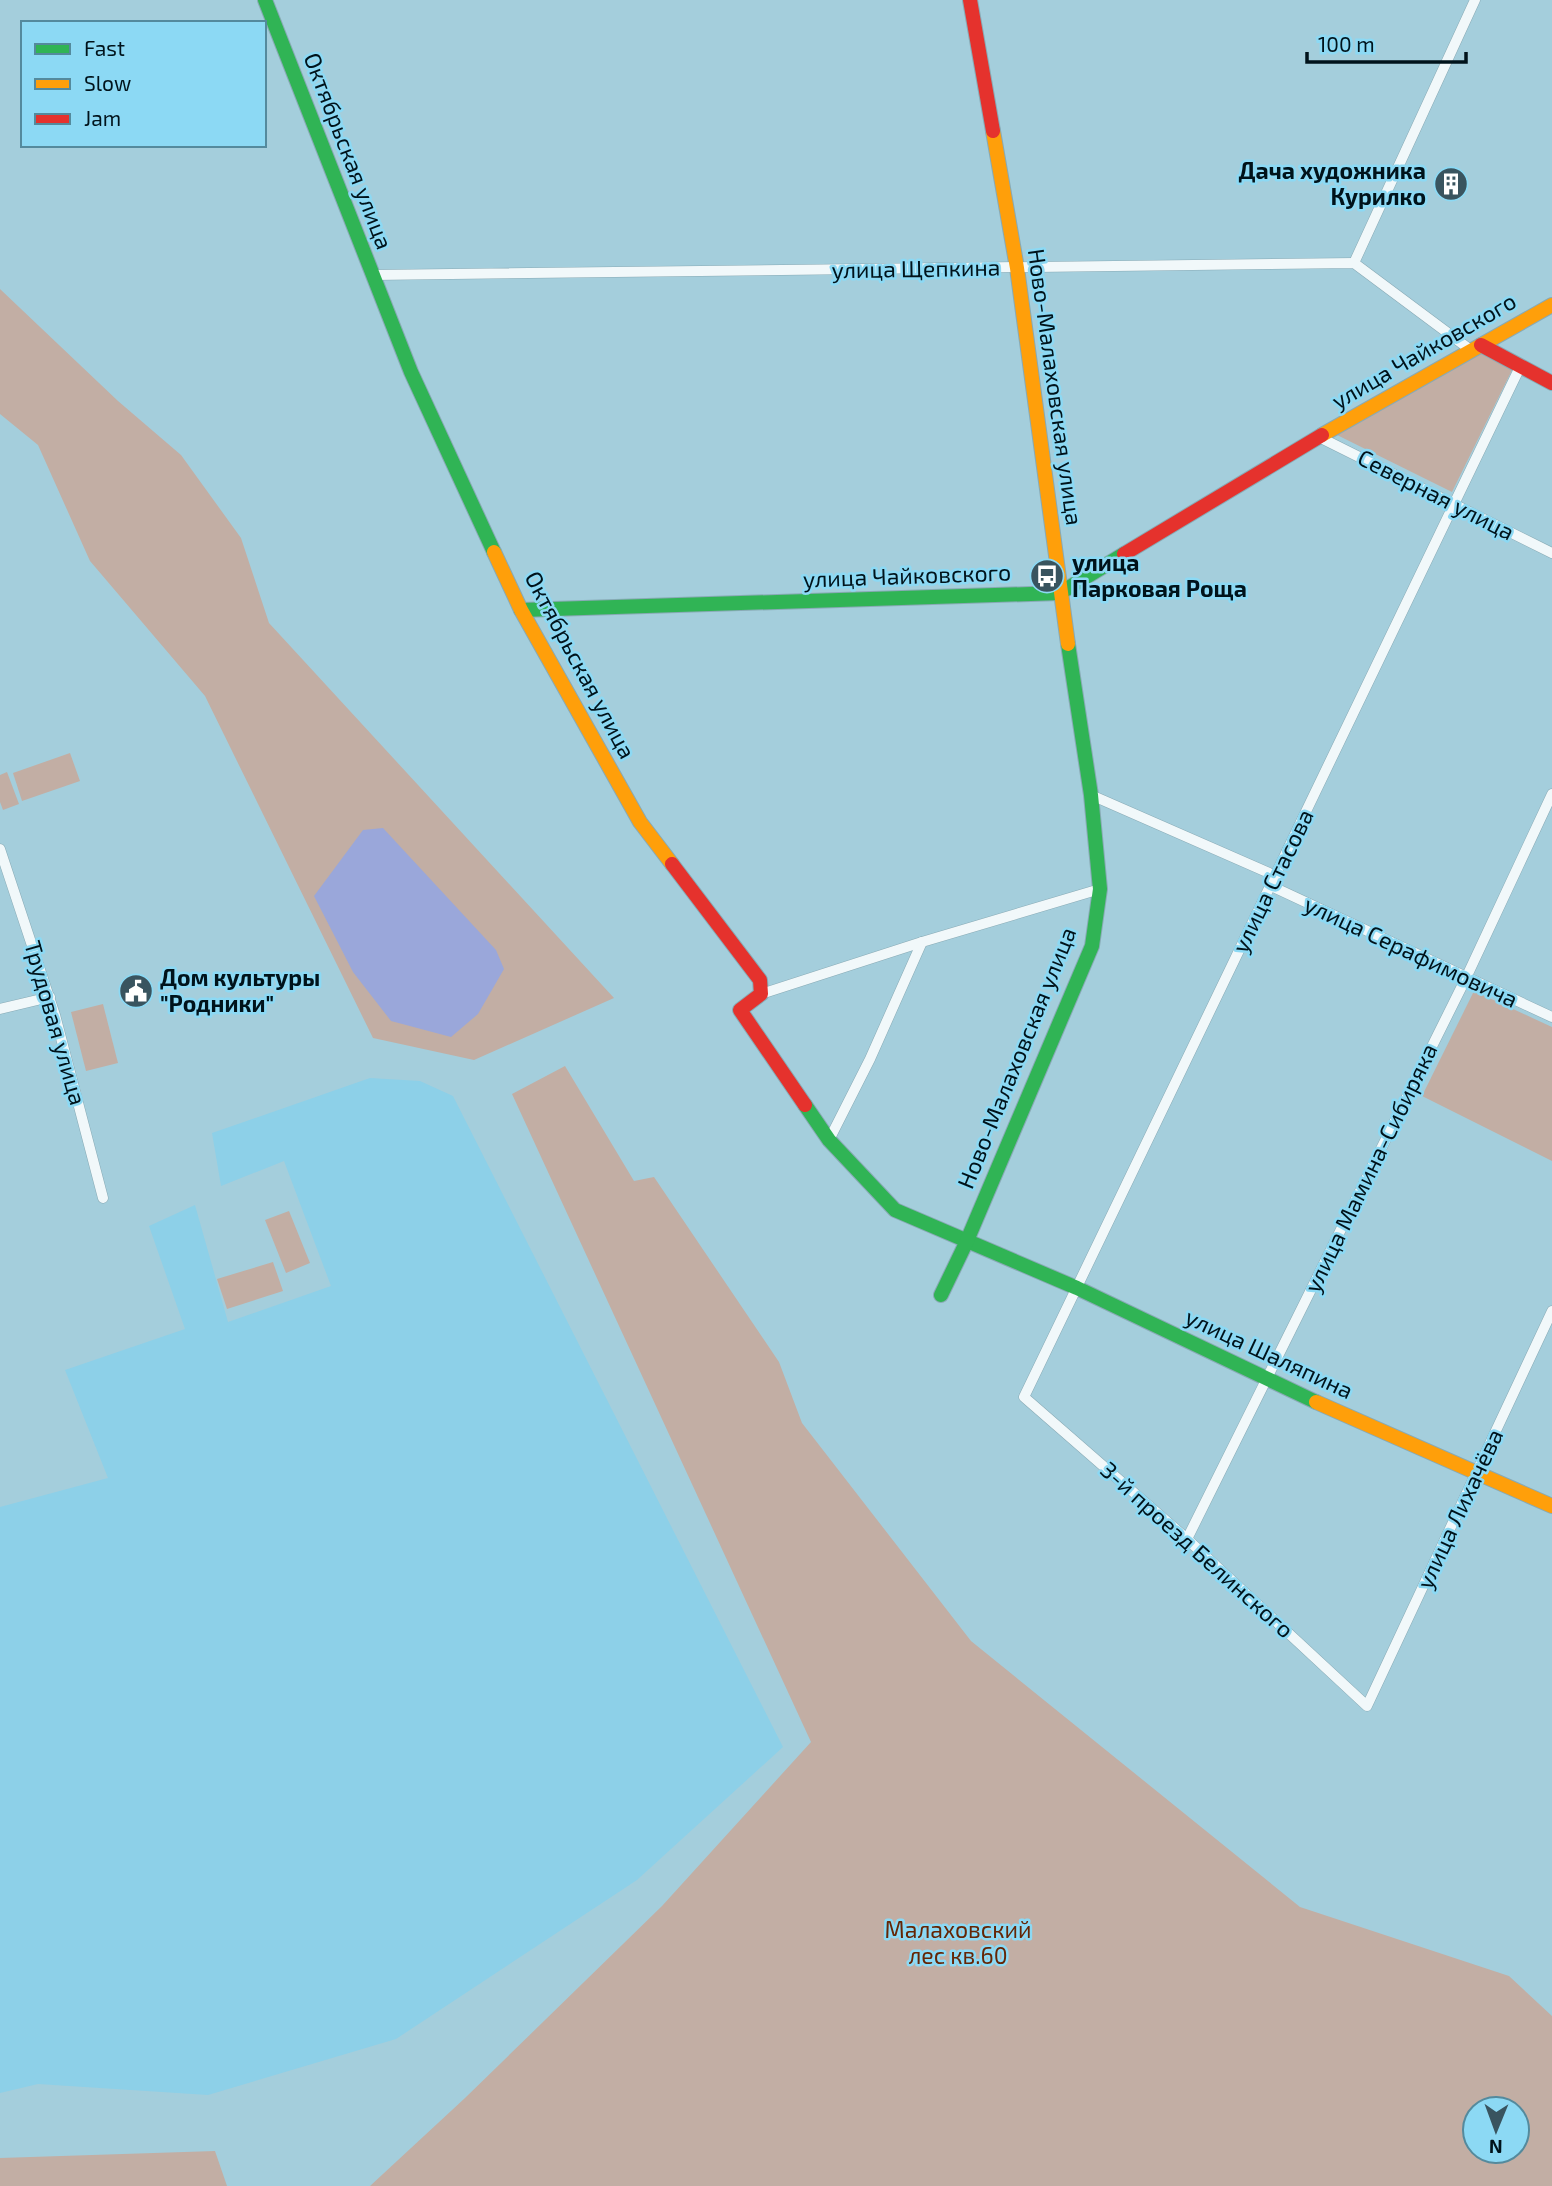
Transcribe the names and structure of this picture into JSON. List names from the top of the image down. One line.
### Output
{"streets":{"street":["Октябрьская улица","улица Щепкина","улица Чайковского","Ново-Малаховская улица","Северная улица","улица Стасова","улица Серафимовича","Трудовая улица","улица Мамина-Сибиряка","улица Шаляпина","улица Лихачёва","3-й проезд Белинского"]},"crossings":[["Октябрьская улица","улица Щепкина"],["Октябрьская улица","улица Чайковского"],["улица Щепкина","Ново-Малаховская улица"],["улица Чайковского","Ново-Малаховская улица"],["улица Чайковского","Северная улица"],["Ново-Малаховская улица","улица Серафимовича"],["Ново-Малаховская улица","улица Шаляпина"],["Северная улица","улица Стасова"],["улица Стасова","улица Серафимовича"],["улица Стасова","улица Шаляпина"],["улица Стасова","3-й проезд Белинского"],["улица Серафимовича","улица Мамина-Сибиряка"],["улица Мамина-Сибиряка","улица Шаляпина"],["улица Мамина-Сибиряка","3-й проезд Белинского"],["улица Шаляпина","улица Лихачёва"],["улица Лихачёва","3-й проезд Белинского"]],"parks":["Малаховский лес кв.60"],"places":{"building":["Дача художника Курилко"],"bus stop":["улица Парковая Роща"],"public building":["Дом культуры \"Родники\""]},"legend":["Fast","Slow","Jam"],"scale_bar":"100 m","north":"bottom"}
